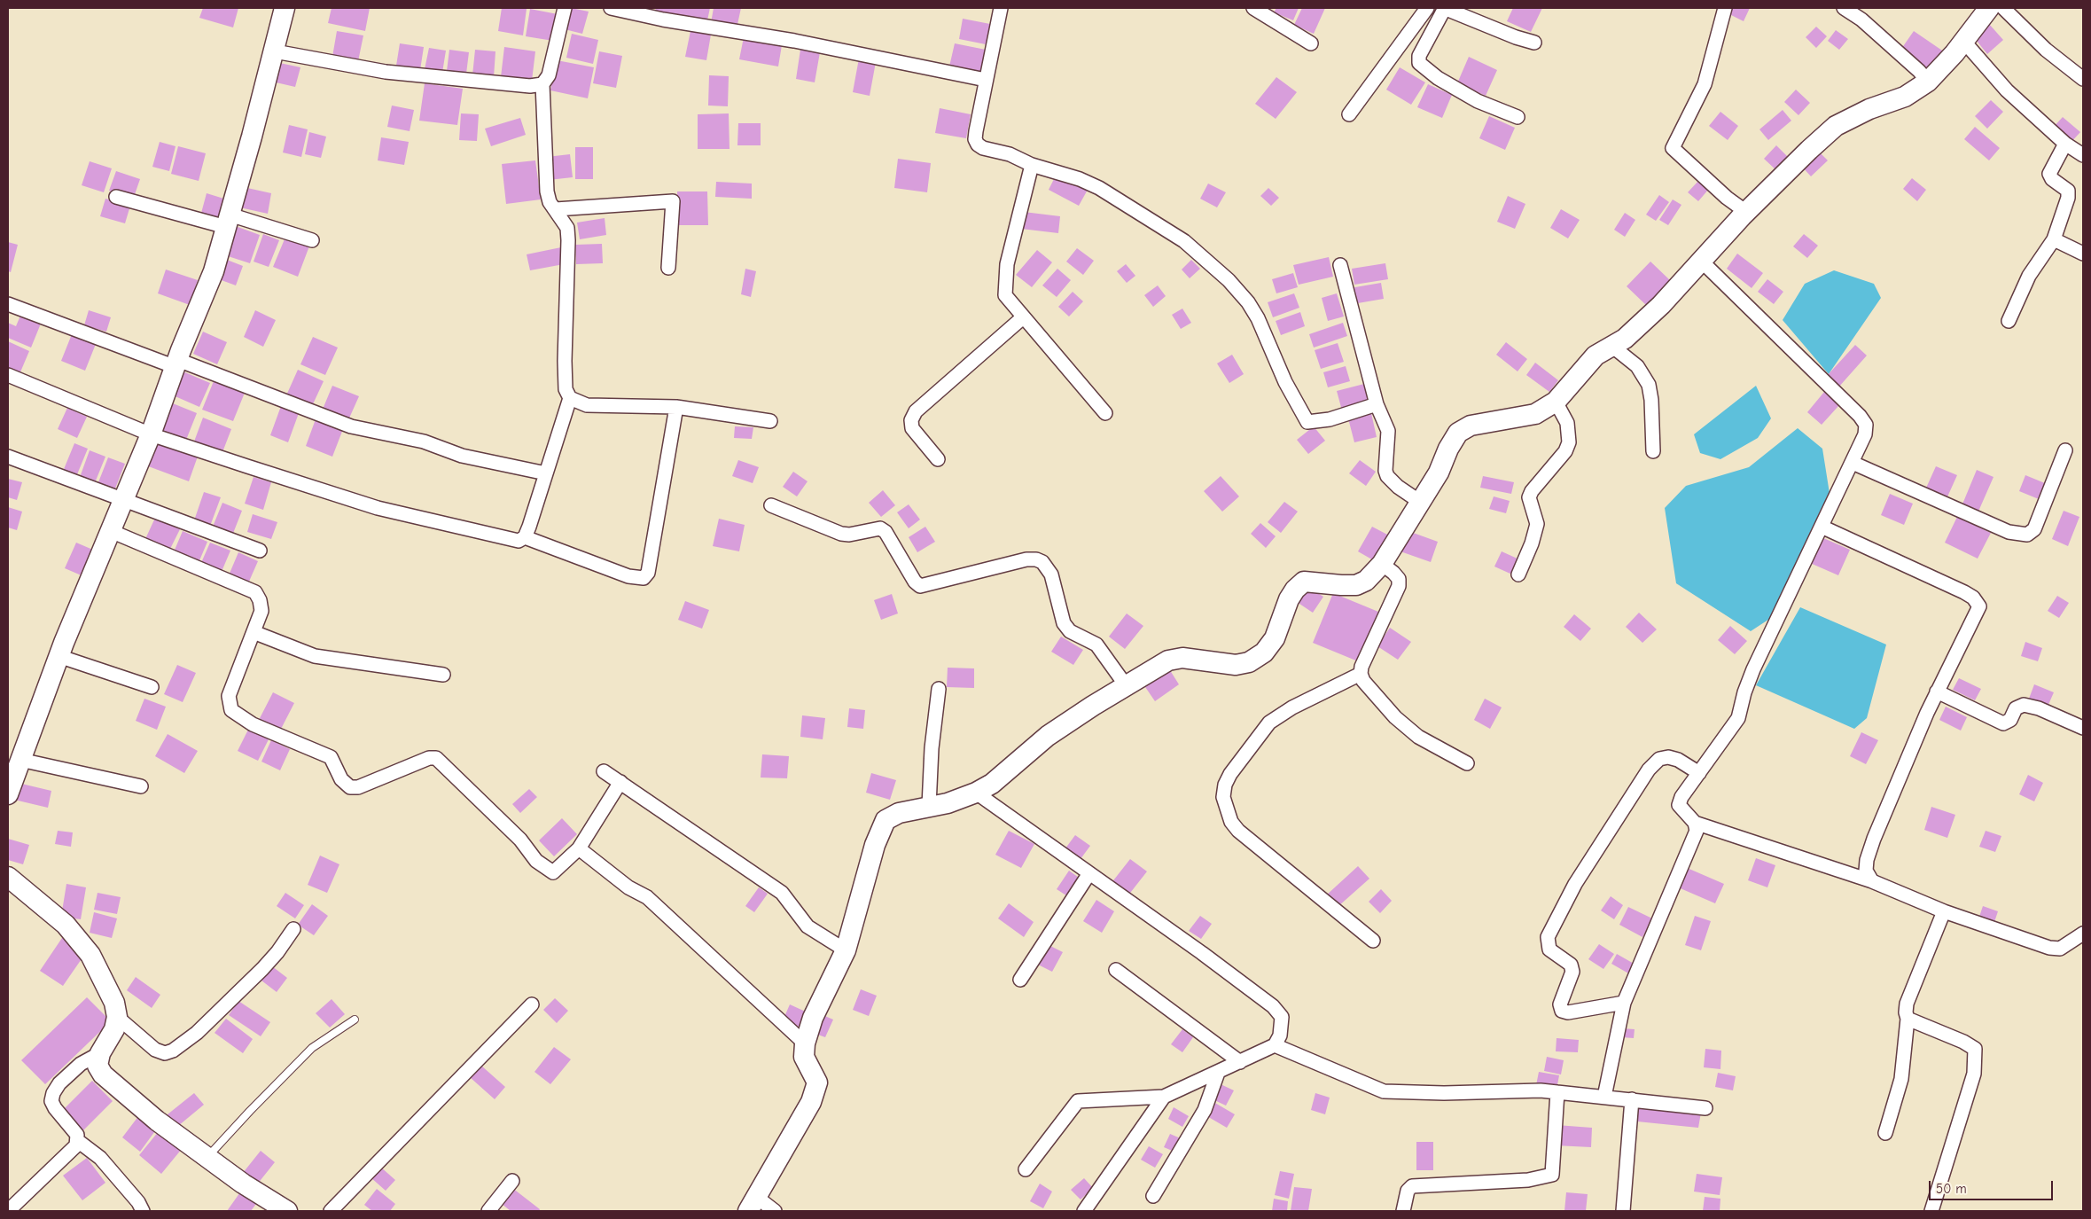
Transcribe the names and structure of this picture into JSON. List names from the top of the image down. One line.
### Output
{"scale_bar":"50 m"}
